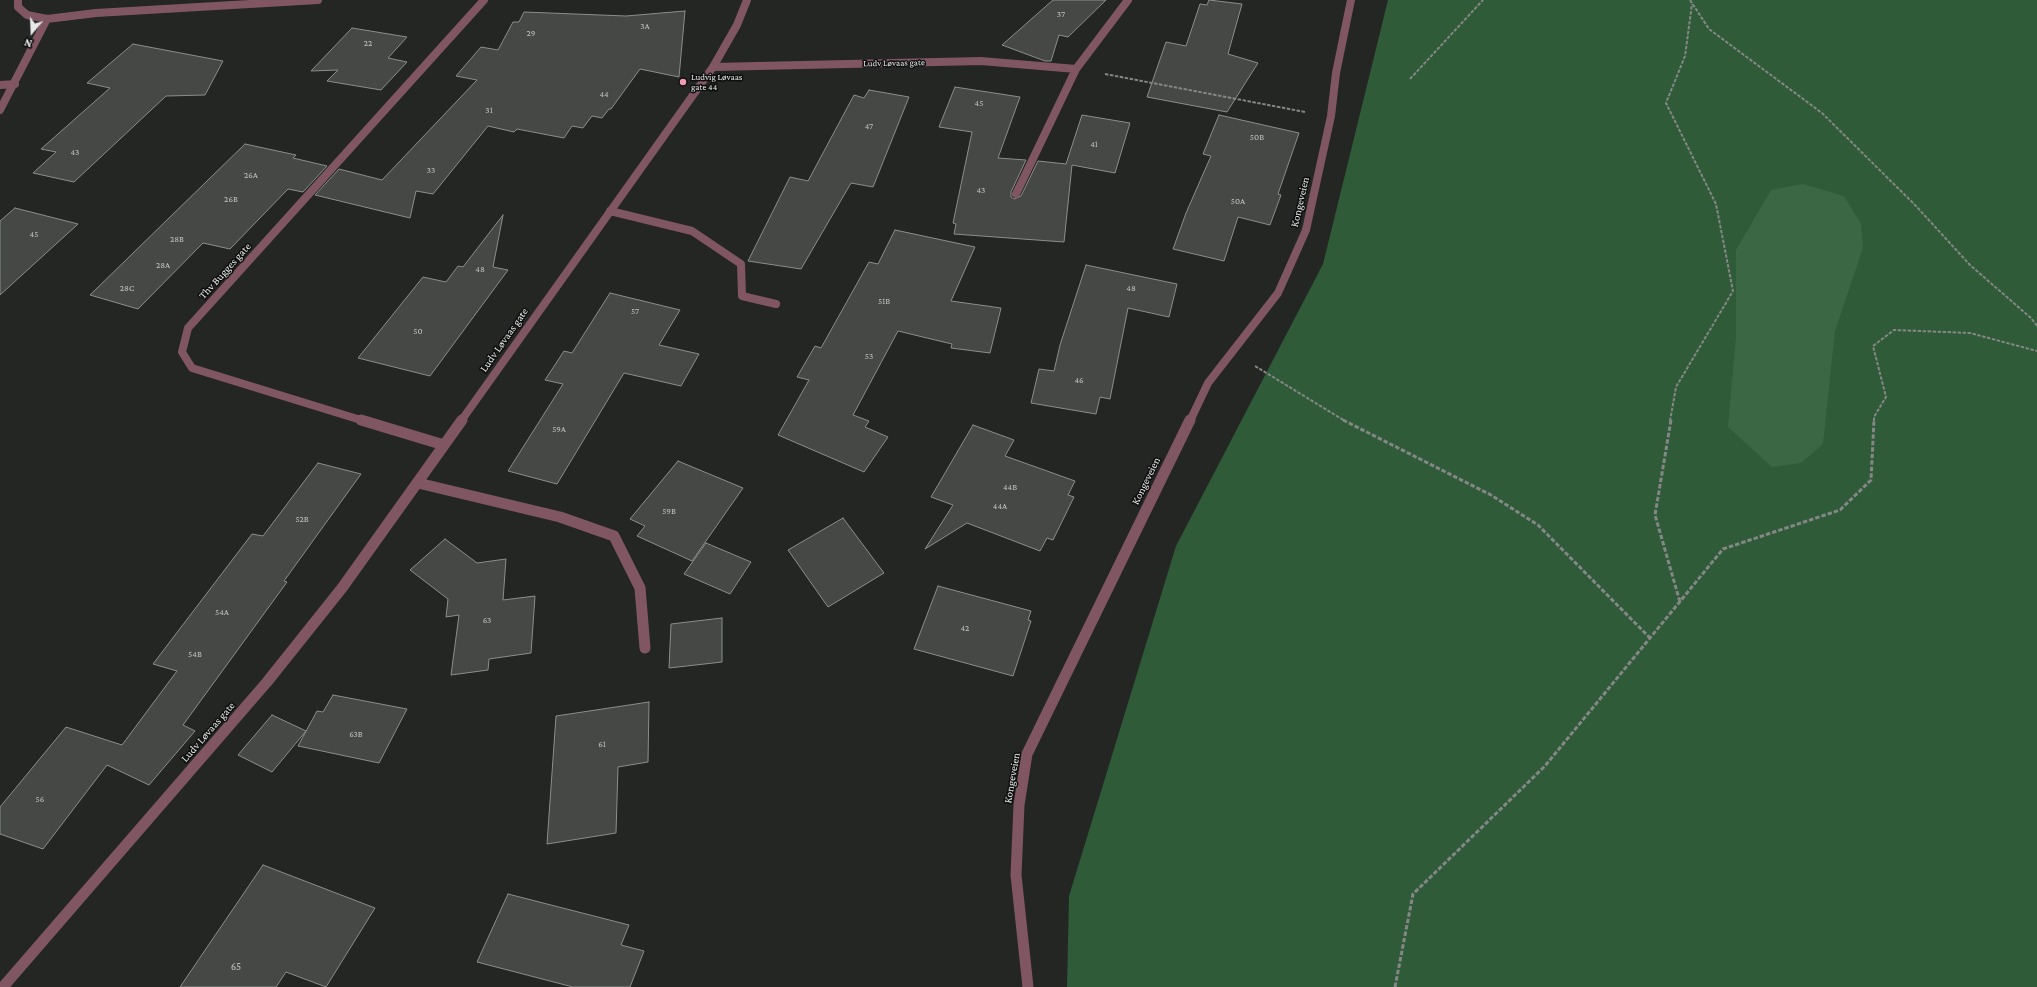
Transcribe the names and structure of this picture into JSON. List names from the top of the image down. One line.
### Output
{"streets":{"street":["Ludv Løvaas gate","Kongeveien","Thv Bugges gate"]},"crossings":[["Ludv Løvaas gate","Thv Bugges gate"]],"places":["Ludvig Løvaas gate 44"],"house_numbers":["37","3A","29","22","44","45","31","47","50B","41","43","33","26A","43","26B","50A","45","28B","28A","48","28C","48","51B","57","50","53","46","59A","44B","44A","59B","52B","54A","63","42","54B","63B","61","56","65"],"north":"bottom"}
